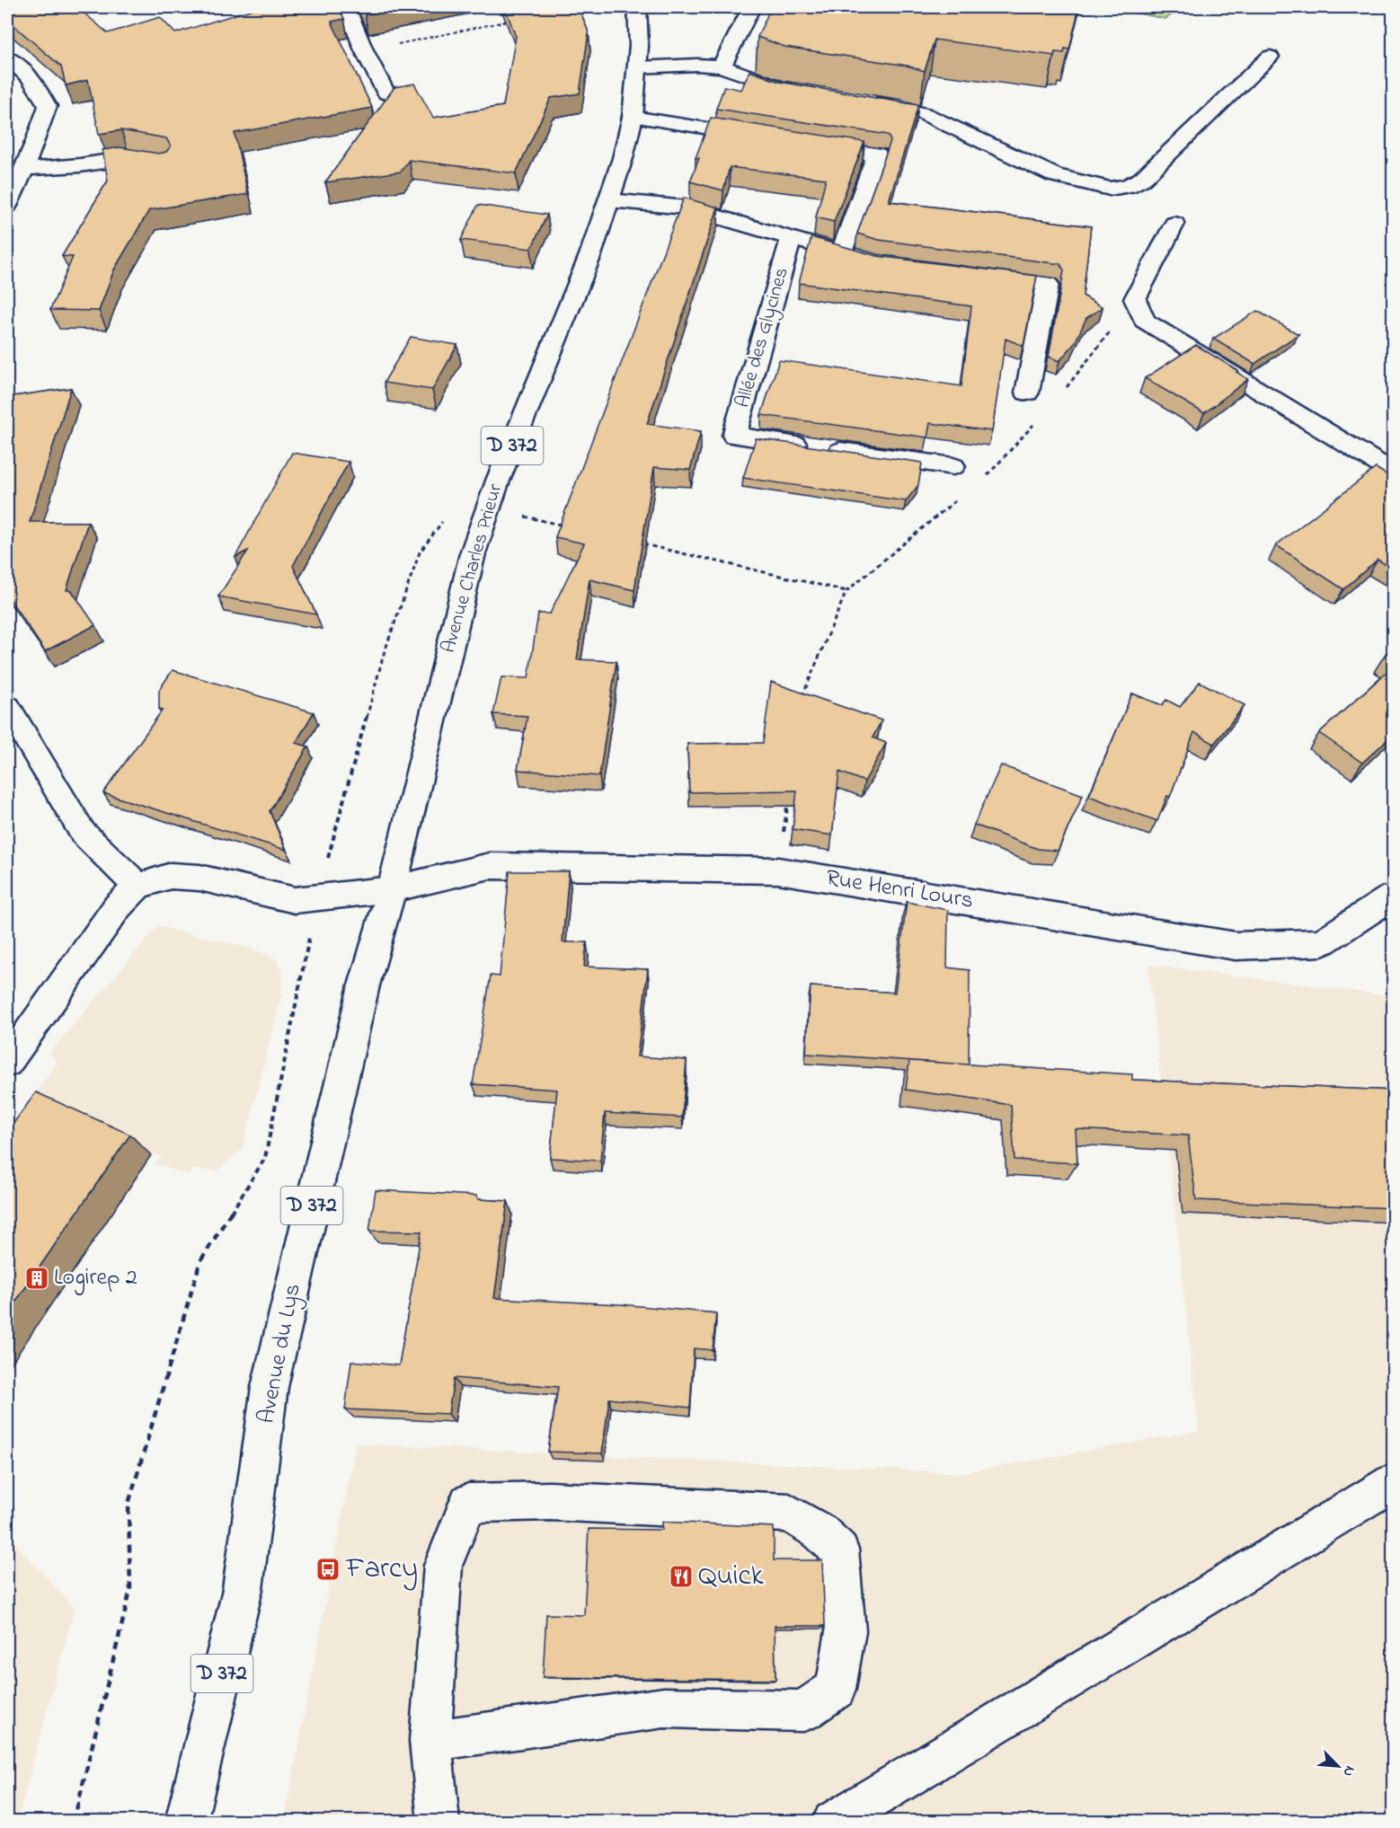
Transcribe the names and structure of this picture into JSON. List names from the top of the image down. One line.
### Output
{"streets":{"street":["Allée des Glycines","D 372","Avenue Charles Prieur","Rue Henri Lours","Avenue du Lys"]},"crossings":[["Avenue Charles Prieur","Rue Henri Lours"],["Avenue Charles Prieur","Avenue du Lys"],["Rue Henri Lours","Avenue du Lys"]],"places":{"building":["Logirep 2"],"bus stop":["Farcy"],"restaurant":["Quick"]},"north":"bottom right"}
